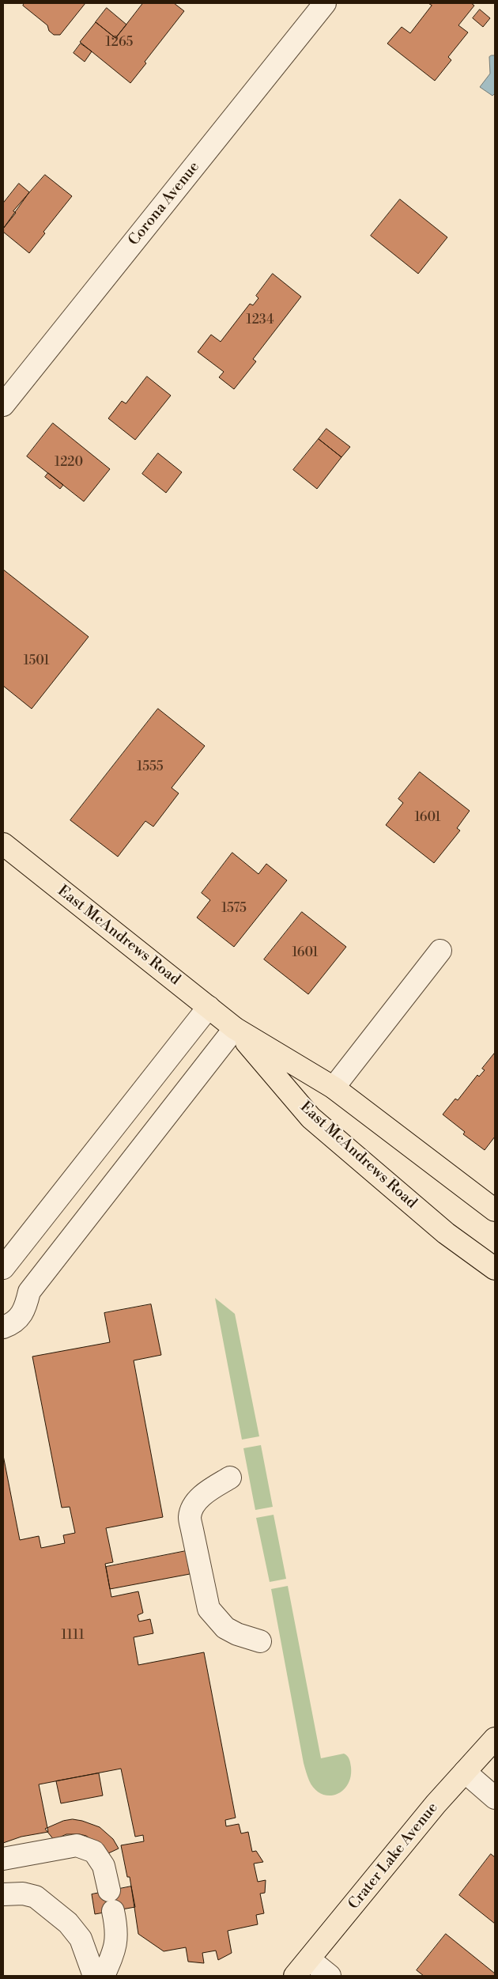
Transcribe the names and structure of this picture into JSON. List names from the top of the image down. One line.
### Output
{"streets":{"main road":["East McAndrews Road","Crater Lake Avenue"],"street":["Corona Avenue"]},"house_numbers":["1265","1234","1220","1501","1555","1601","1575","1601","1111"]}
